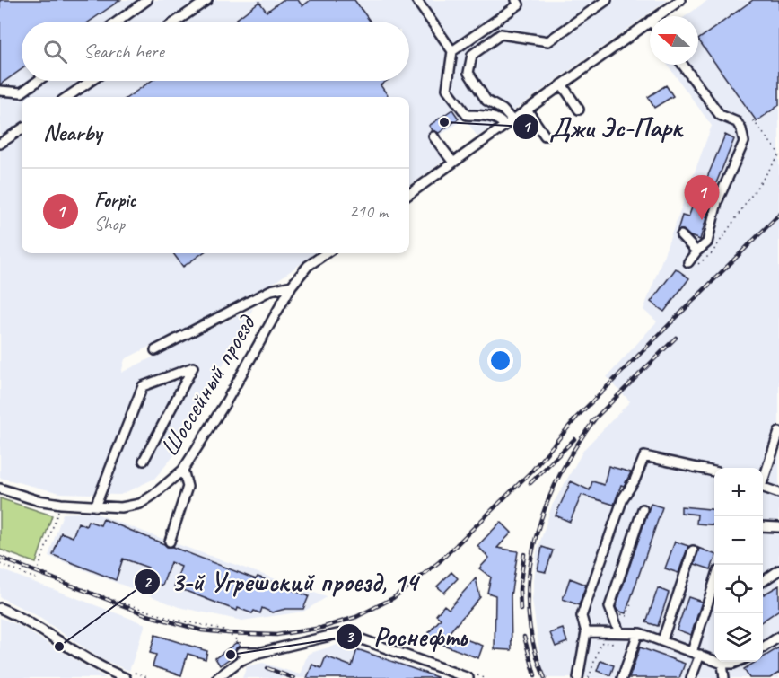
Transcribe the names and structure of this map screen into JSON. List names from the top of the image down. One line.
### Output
{"streets":{"street":["Шоссейный проезд"]},"places":["Джи Эс-Парк","3-й Угрешский проезд, 14","Роснефть"],"north":"left","page":{"search":"Search here","heading":"Nearby","list":[{"mark":"1","name":"Forpic","note":"Shop","value":"210 m"}],"pins":"1","map_buttons":["+","−"]}}
